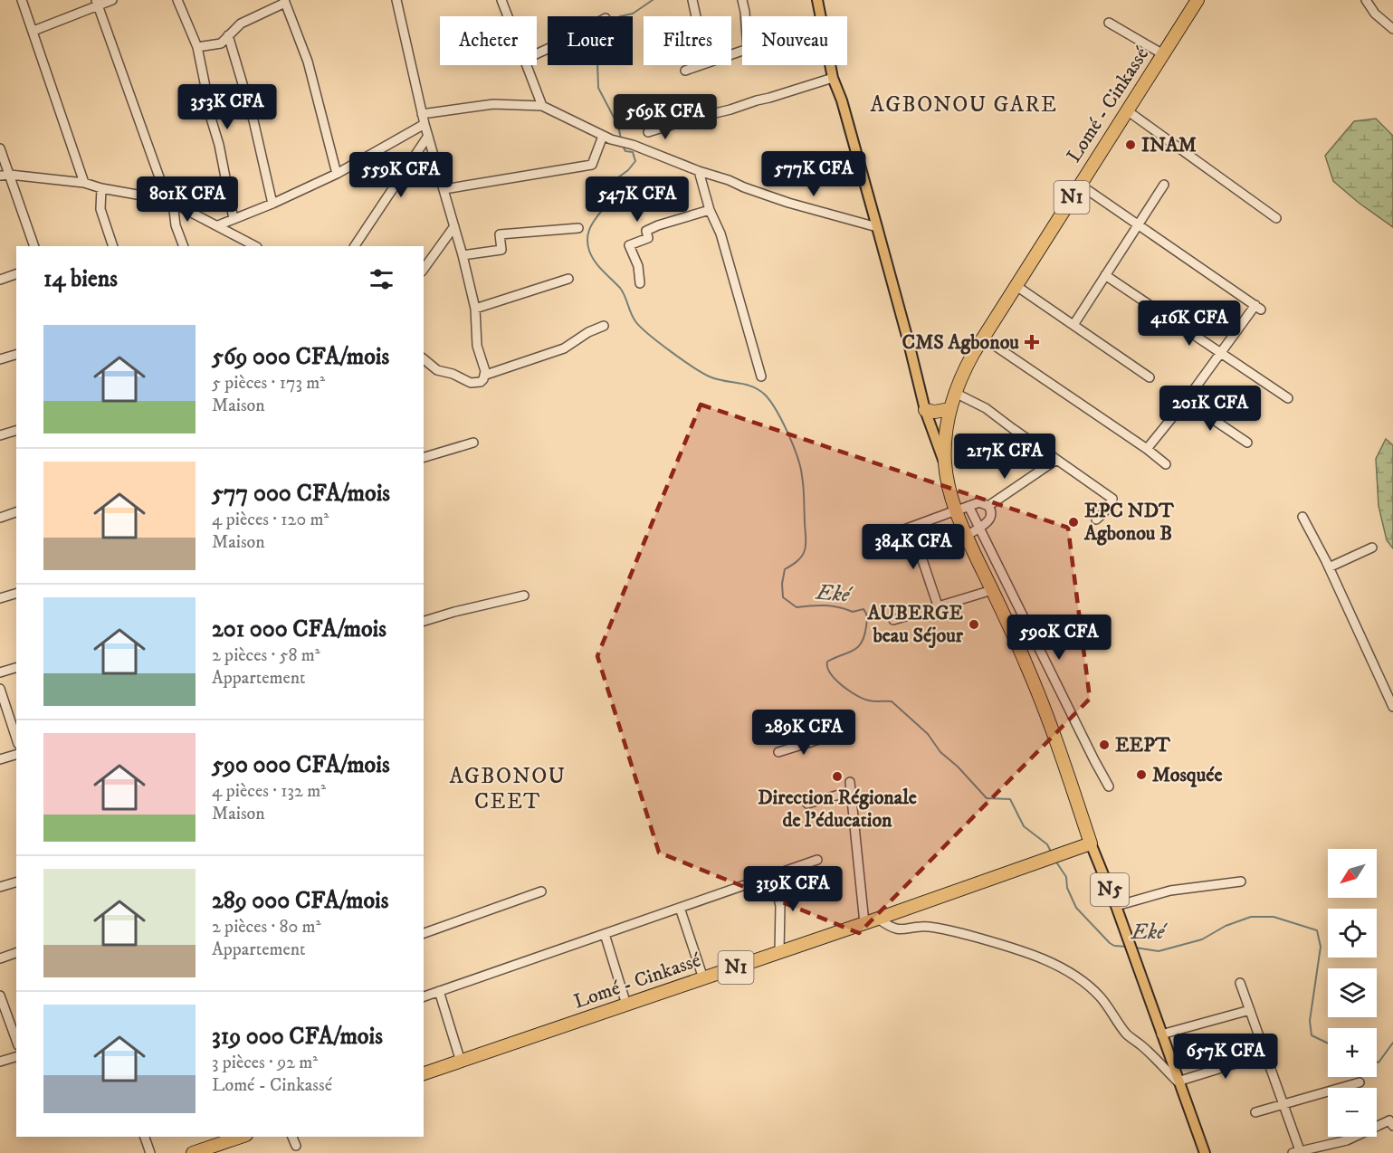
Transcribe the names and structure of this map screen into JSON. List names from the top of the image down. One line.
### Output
{"streets":{"highway":["Lomé - Cinkassé","N1"],"main road":["N5"]},"crossings":[["Lomé - Cinkassé","N1"],["Lomé - Cinkassé","N5"],["N1","N5"]],"districts":["AGBONOU GARE","AGBONOU CEET"],"water":["Eké"],"places":{"other":["INAM","EPC NDT Agbonou B","AUBERGE beau Séjour","EEPT","Mosquée","Direction Régionale de l'éducation"],"health":["CMS Agbonou"]},"north":"bottom left","page":{"chip":["Acheter","Louer","Filtres","Nouveau"],"price":["353K CFA","569K CFA","577K CFA","559K CFA","801K CFA","547K CFA","416K CFA","201K CFA","217K CFA","384K CFA","590K CFA","289K CFA","319K CFA","657K CFA"],"heading":"14 biens","list":[{"name":"569 000 CFA/mois","note":"5 pièces · 173 m² · Maison"},{"name":"577 000 CFA/mois","note":"4 pièces · 120 m² · Maison"},{"name":"201 000 CFA/mois","note":"2 pièces · 58 m² · Appartement"},{"name":"590 000 CFA/mois","note":"4 pièces · 132 m² · Maison"},{"name":"289 000 CFA/mois","note":"2 pièces · 80 m² · Appartement"},{"name":"319 000 CFA/mois","note":"3 pièces · 92 m² · Lomé - Cinkassé"}],"map_buttons":["+","−"]}}
